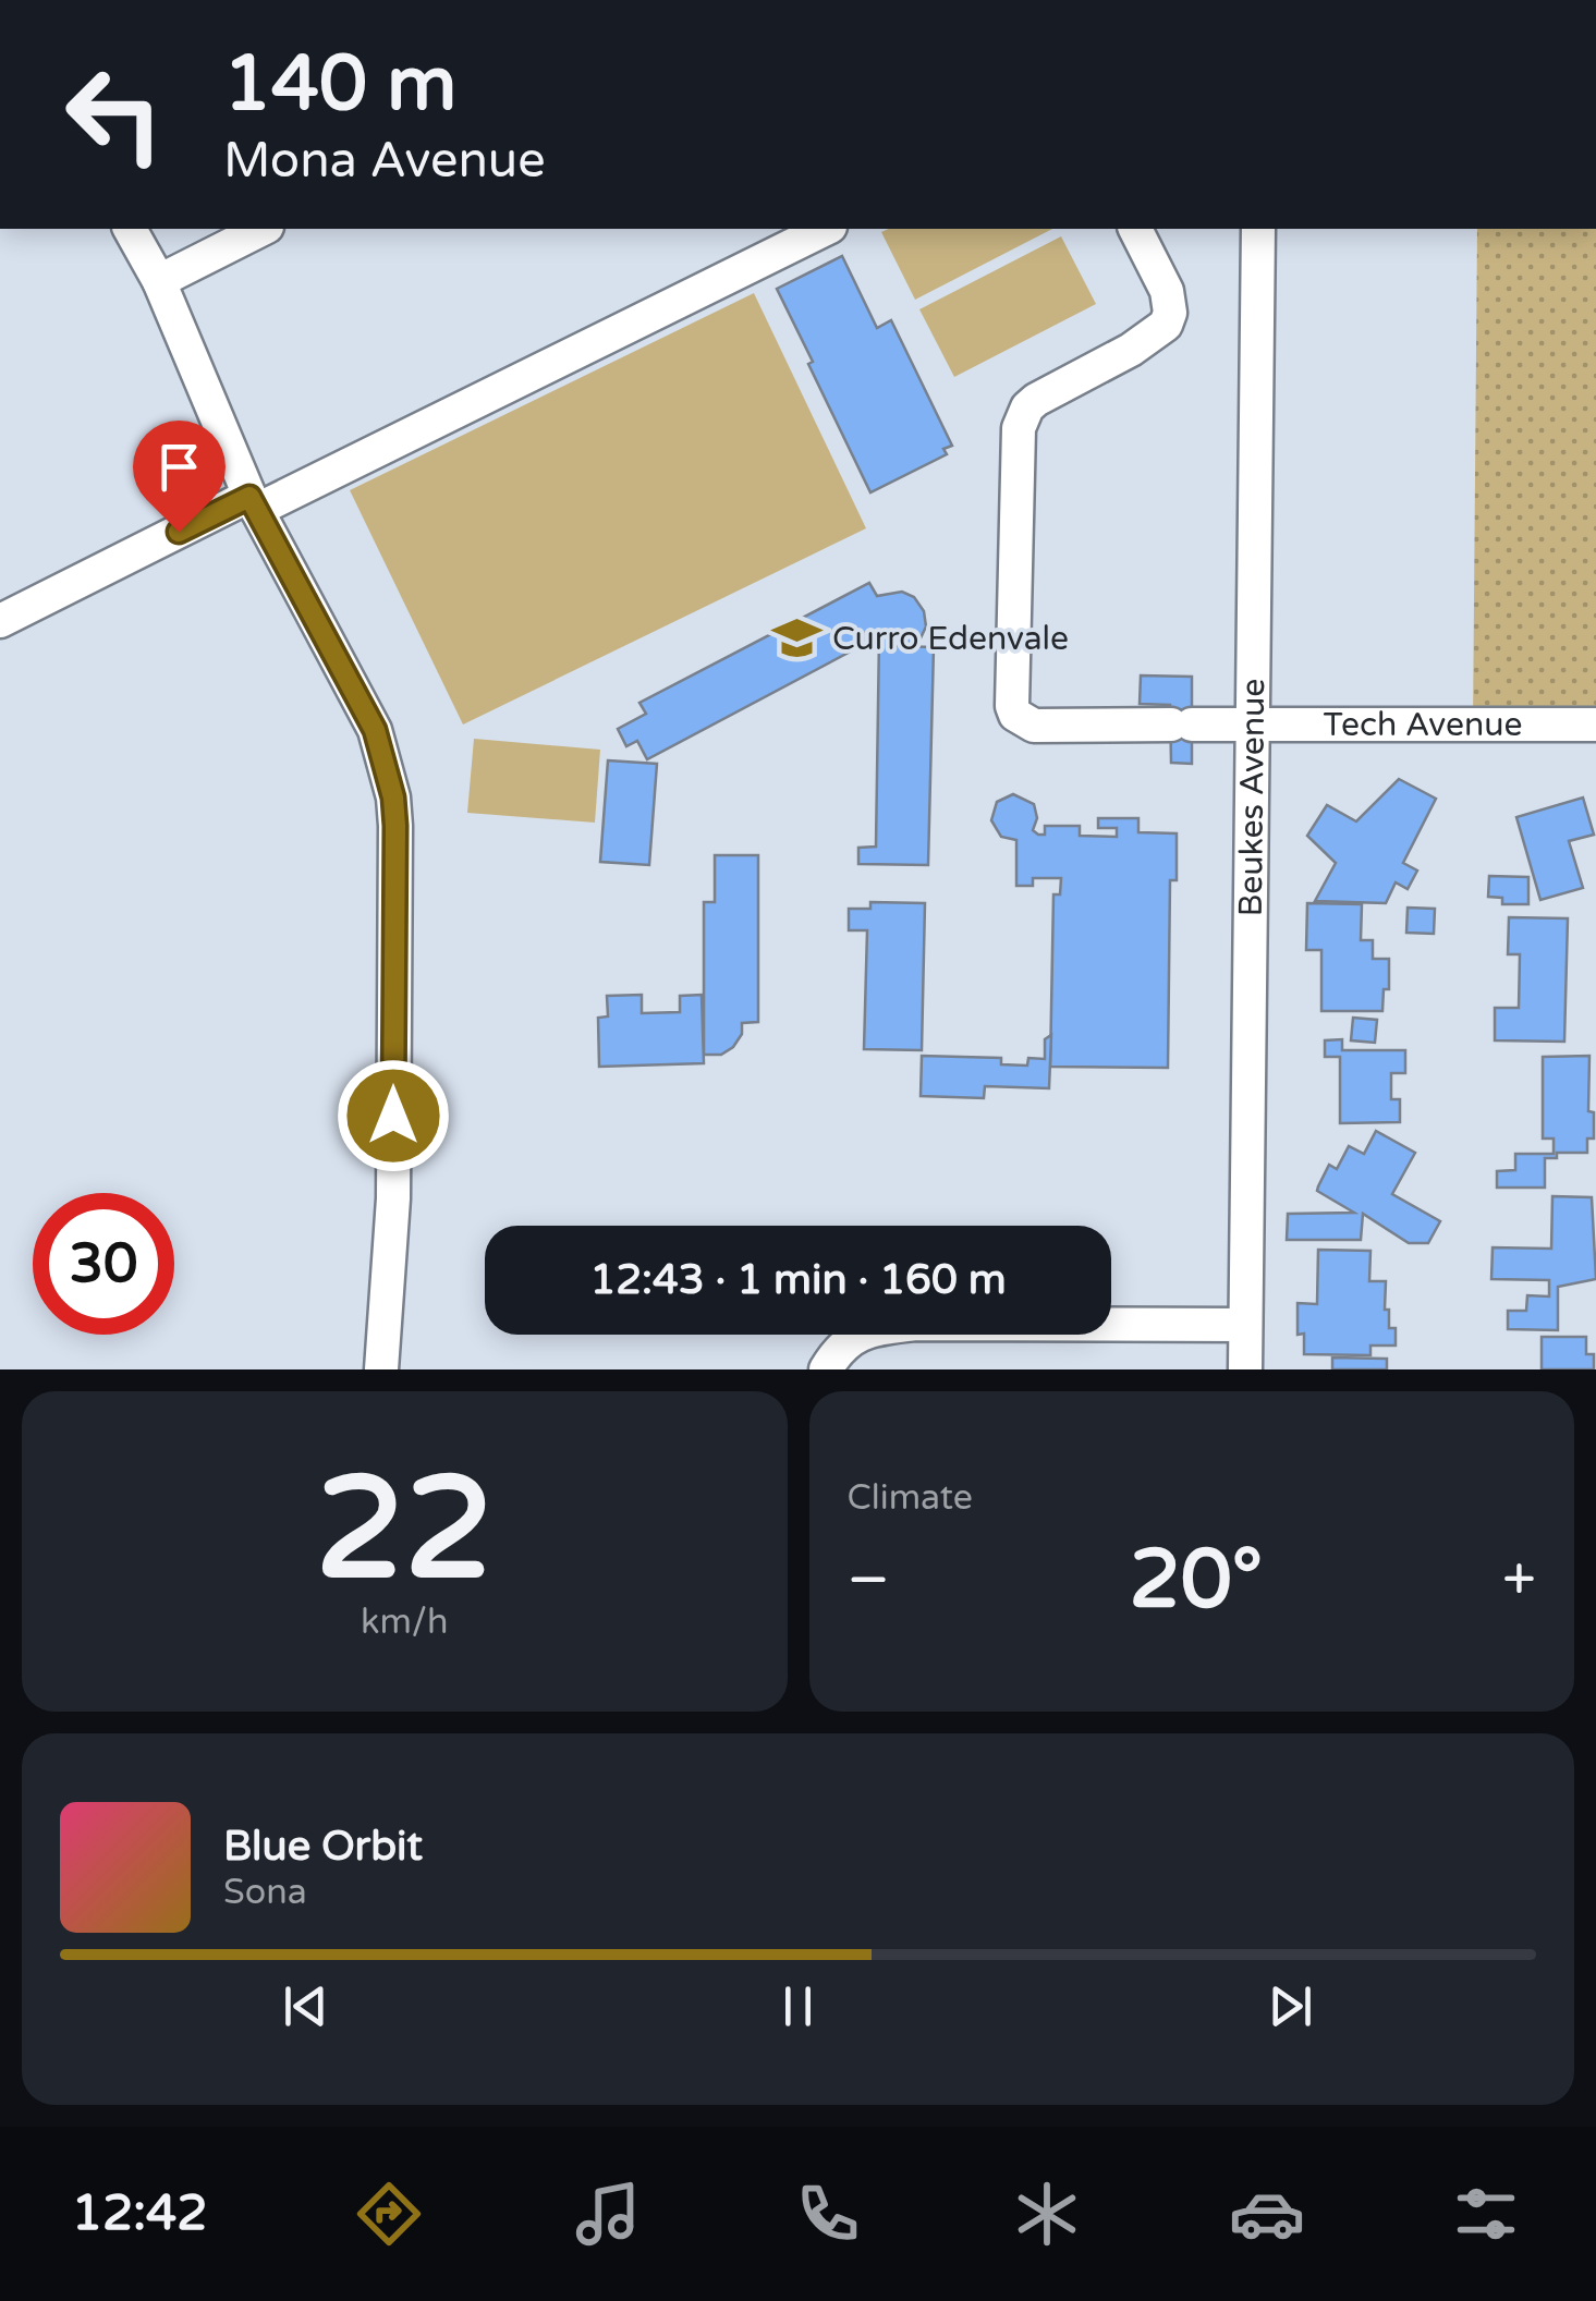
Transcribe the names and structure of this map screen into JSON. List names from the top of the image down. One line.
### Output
{"streets":{"street":["Tech Avenue","Beukes Avenue"]},"crossings":[["Tech Avenue","Beukes Avenue"]],"places":{"school or university":["Curro Edenvale"]},"page":{"turn":["140 m","Mona Avenue"],"limit":"30","trip":"12:43 · 1 min · 160 m","tile":[["22","km/h"],"Climate"],"heat":["−","20°","+"],"song":["Blue Orbit","Sona"],"tabs":"12:42"}}
